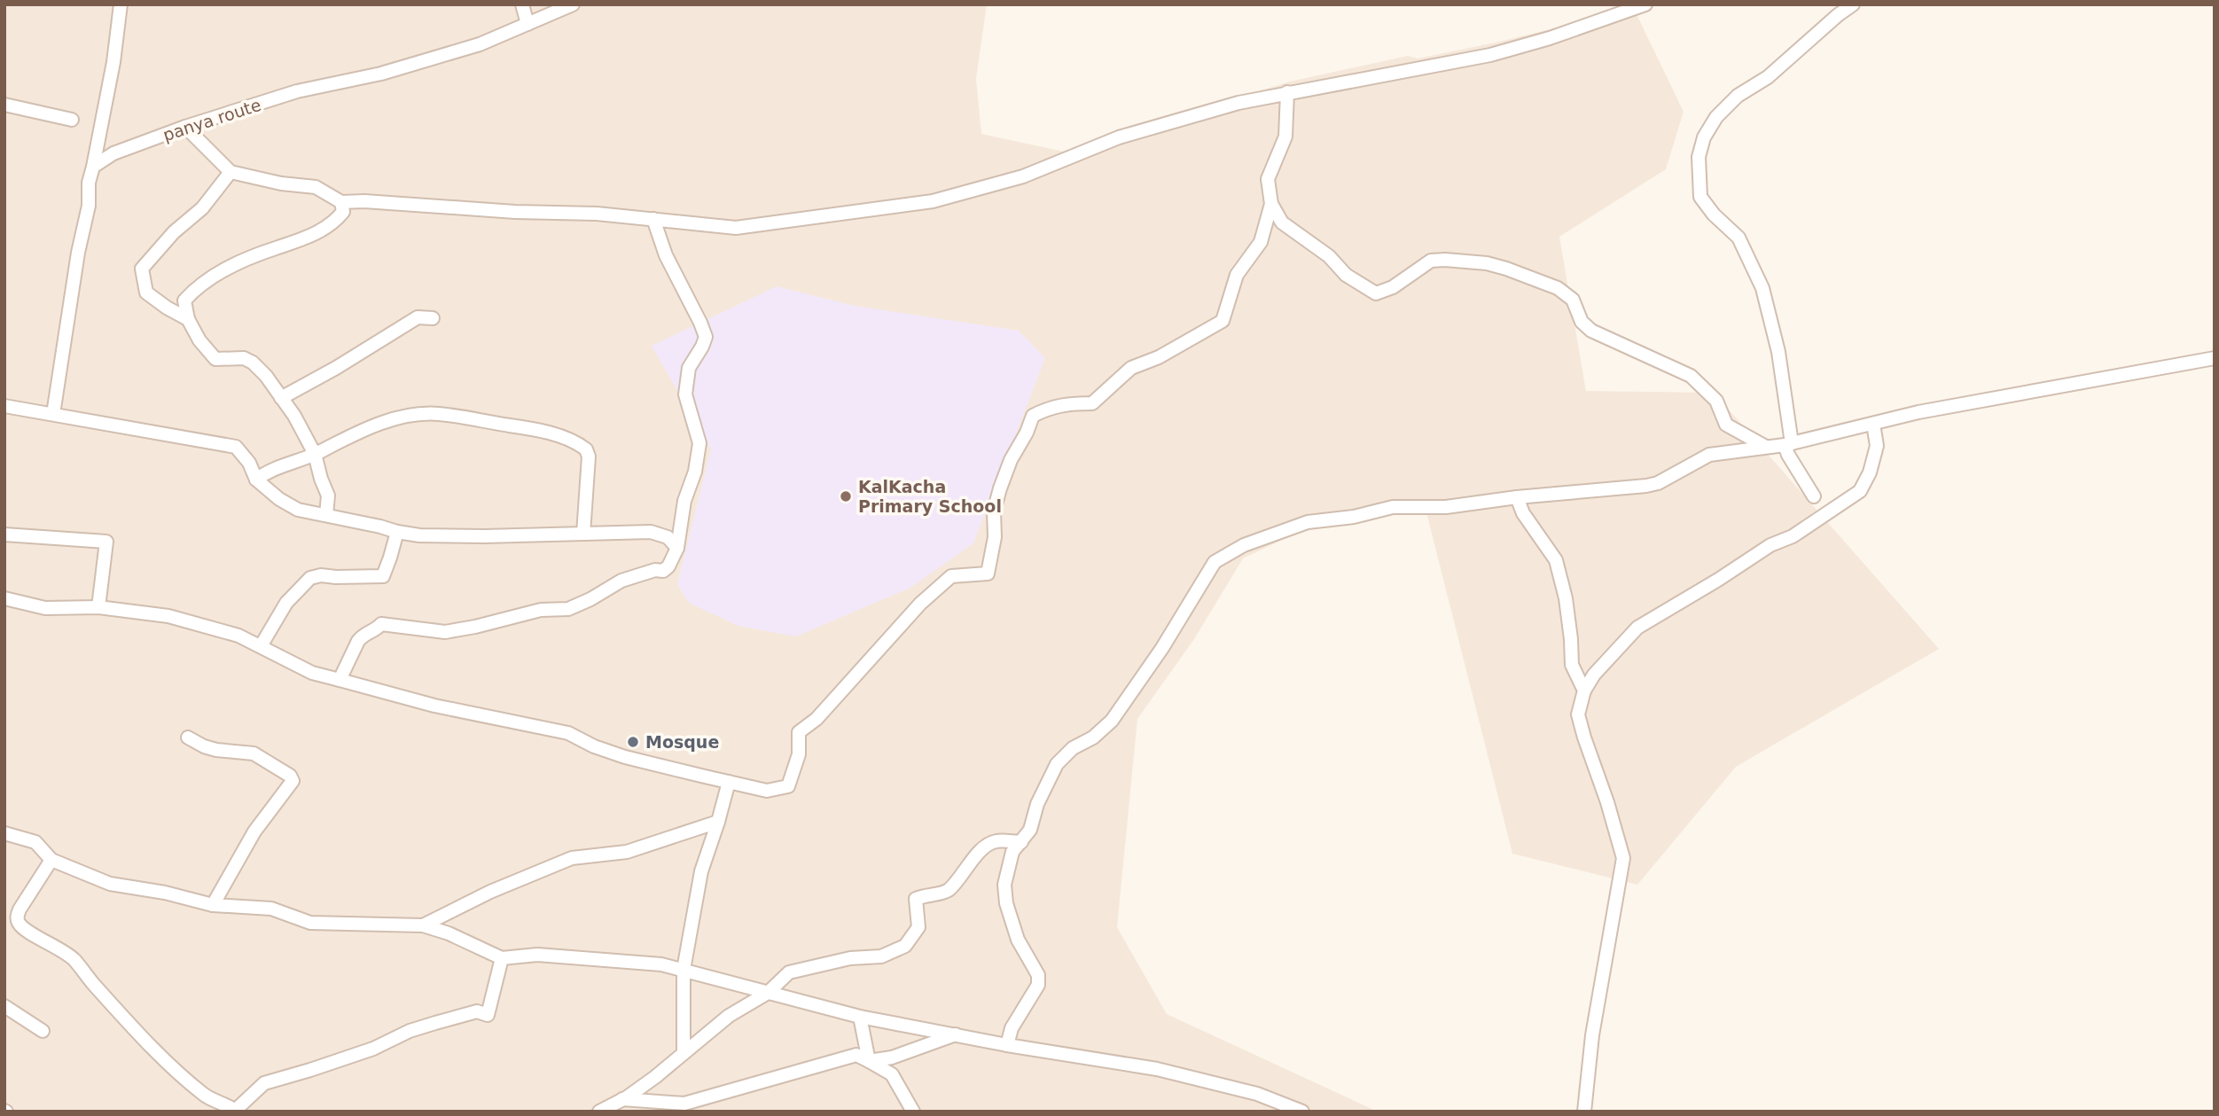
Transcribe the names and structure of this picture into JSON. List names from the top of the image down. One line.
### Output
{"streets":{"street":["panya route"]},"places":["KalKacha Primary School","Mosque"]}
